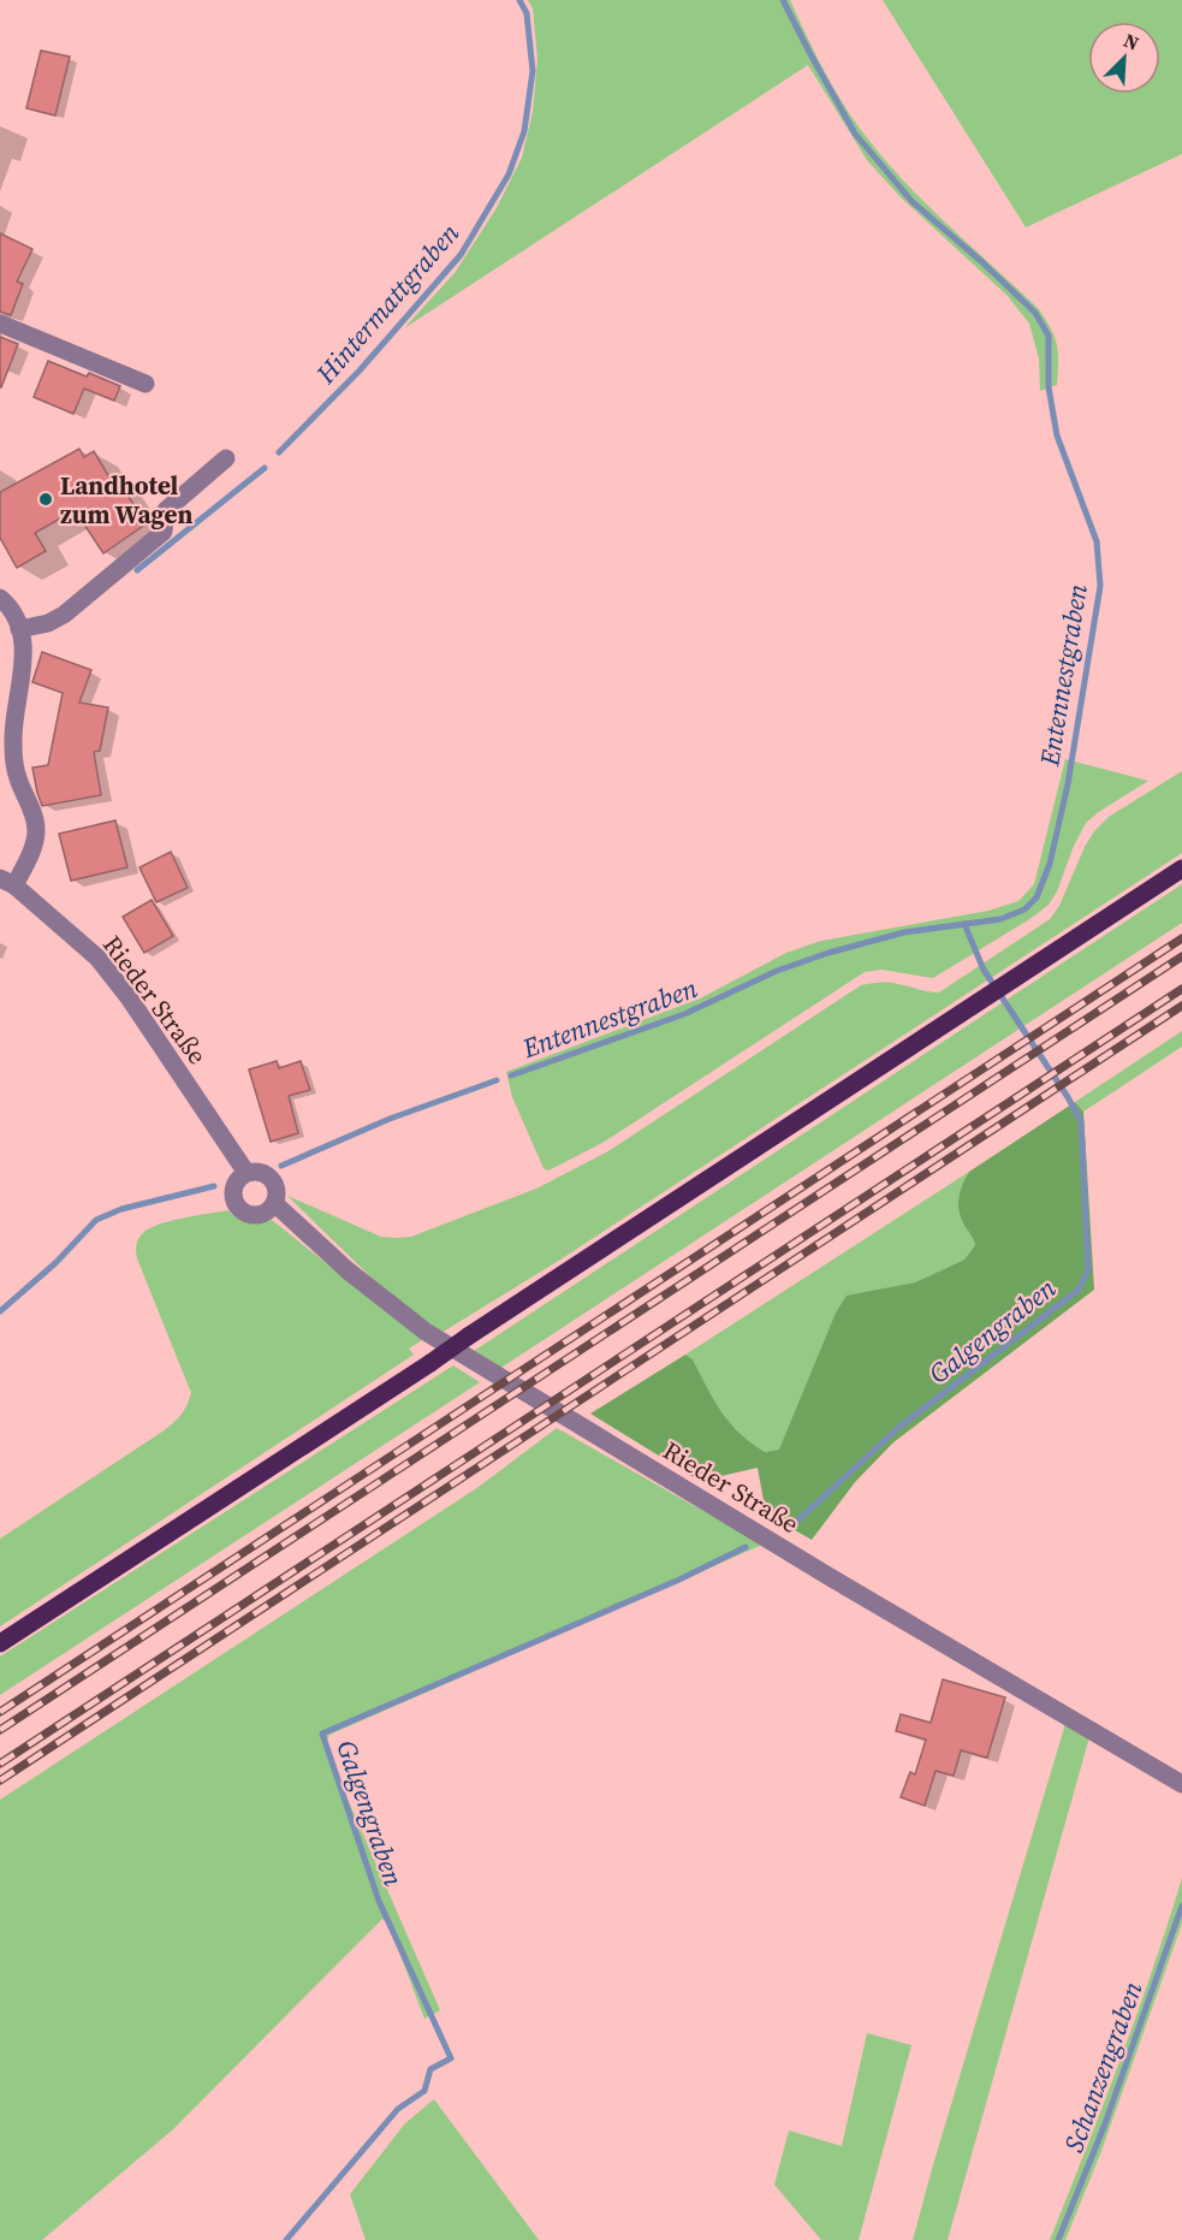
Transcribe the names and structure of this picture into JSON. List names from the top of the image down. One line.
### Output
{"streets":{"street":["Rieder Straße"]},"water":["Hintermattgraben","Entennestgraben","Galgengraben","Schanzengraben"],"places":["Landhotel zum Wagen"],"north":"top right"}
